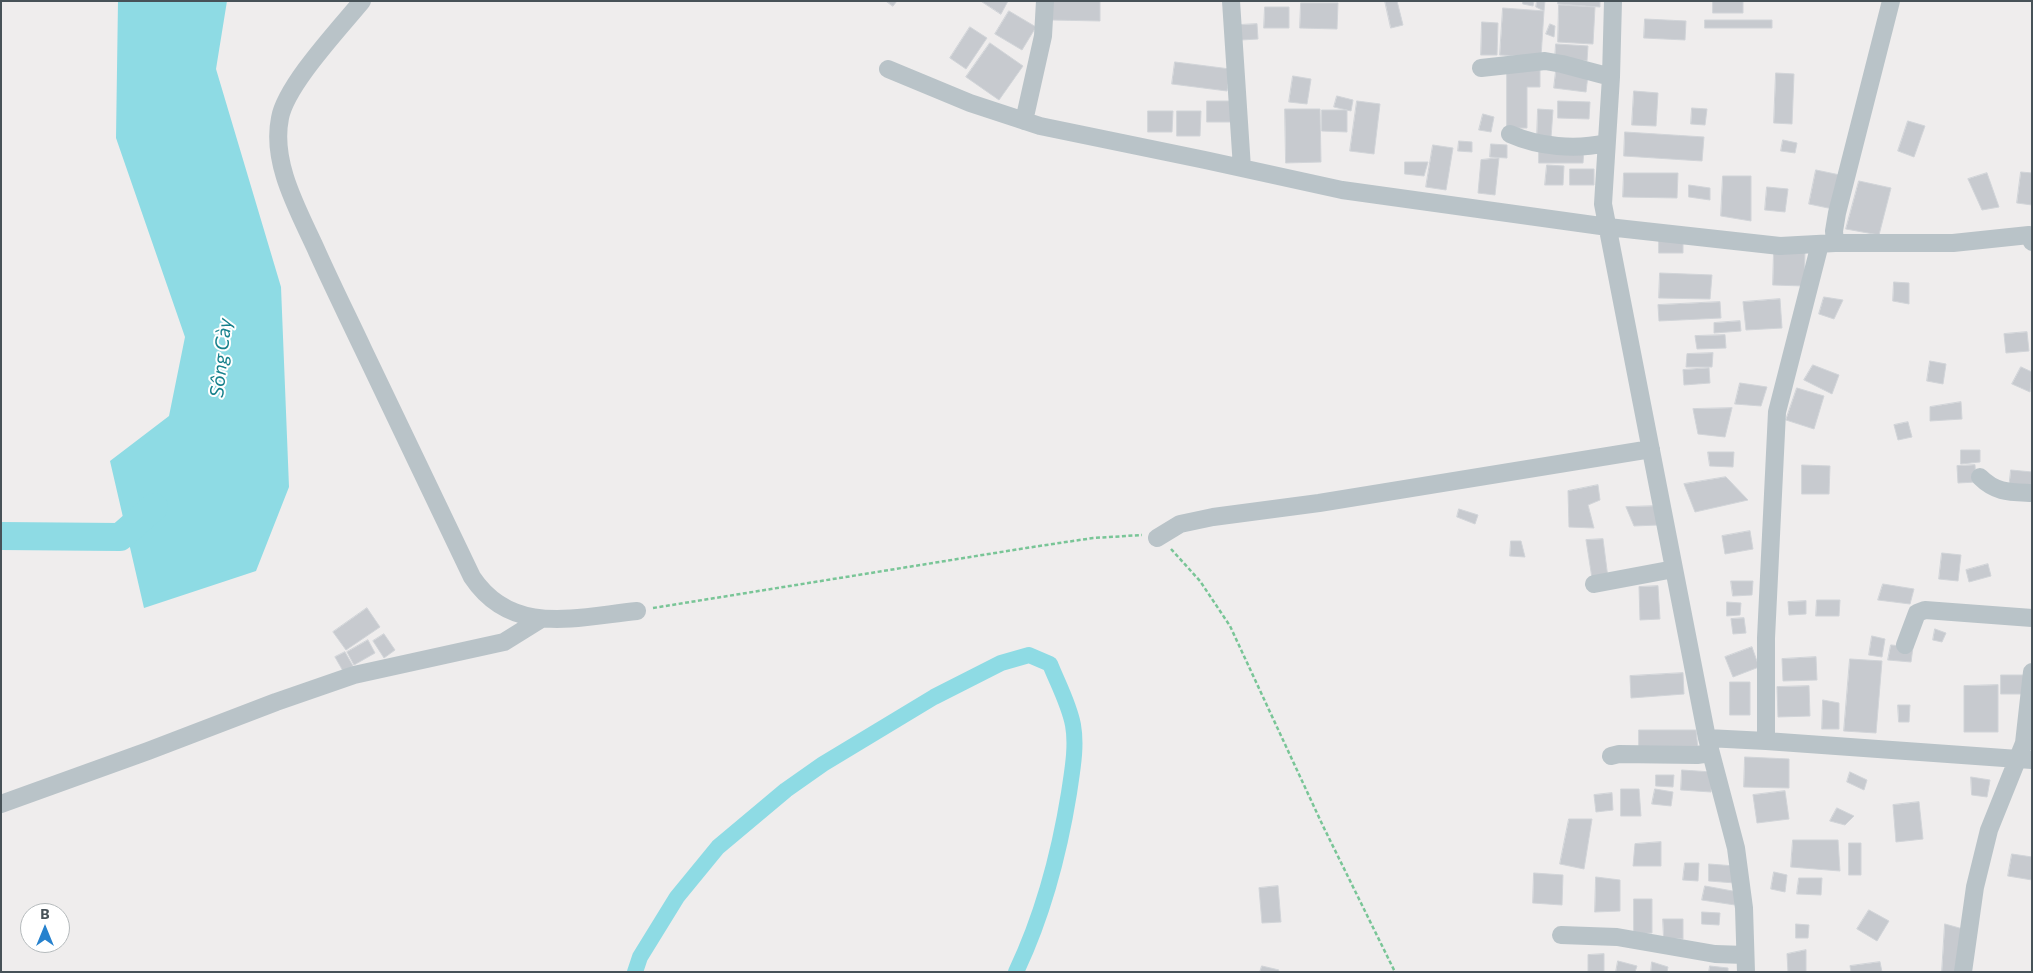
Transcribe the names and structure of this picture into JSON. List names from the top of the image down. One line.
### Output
{"water":["Sông Cày"],"north":"top"}
